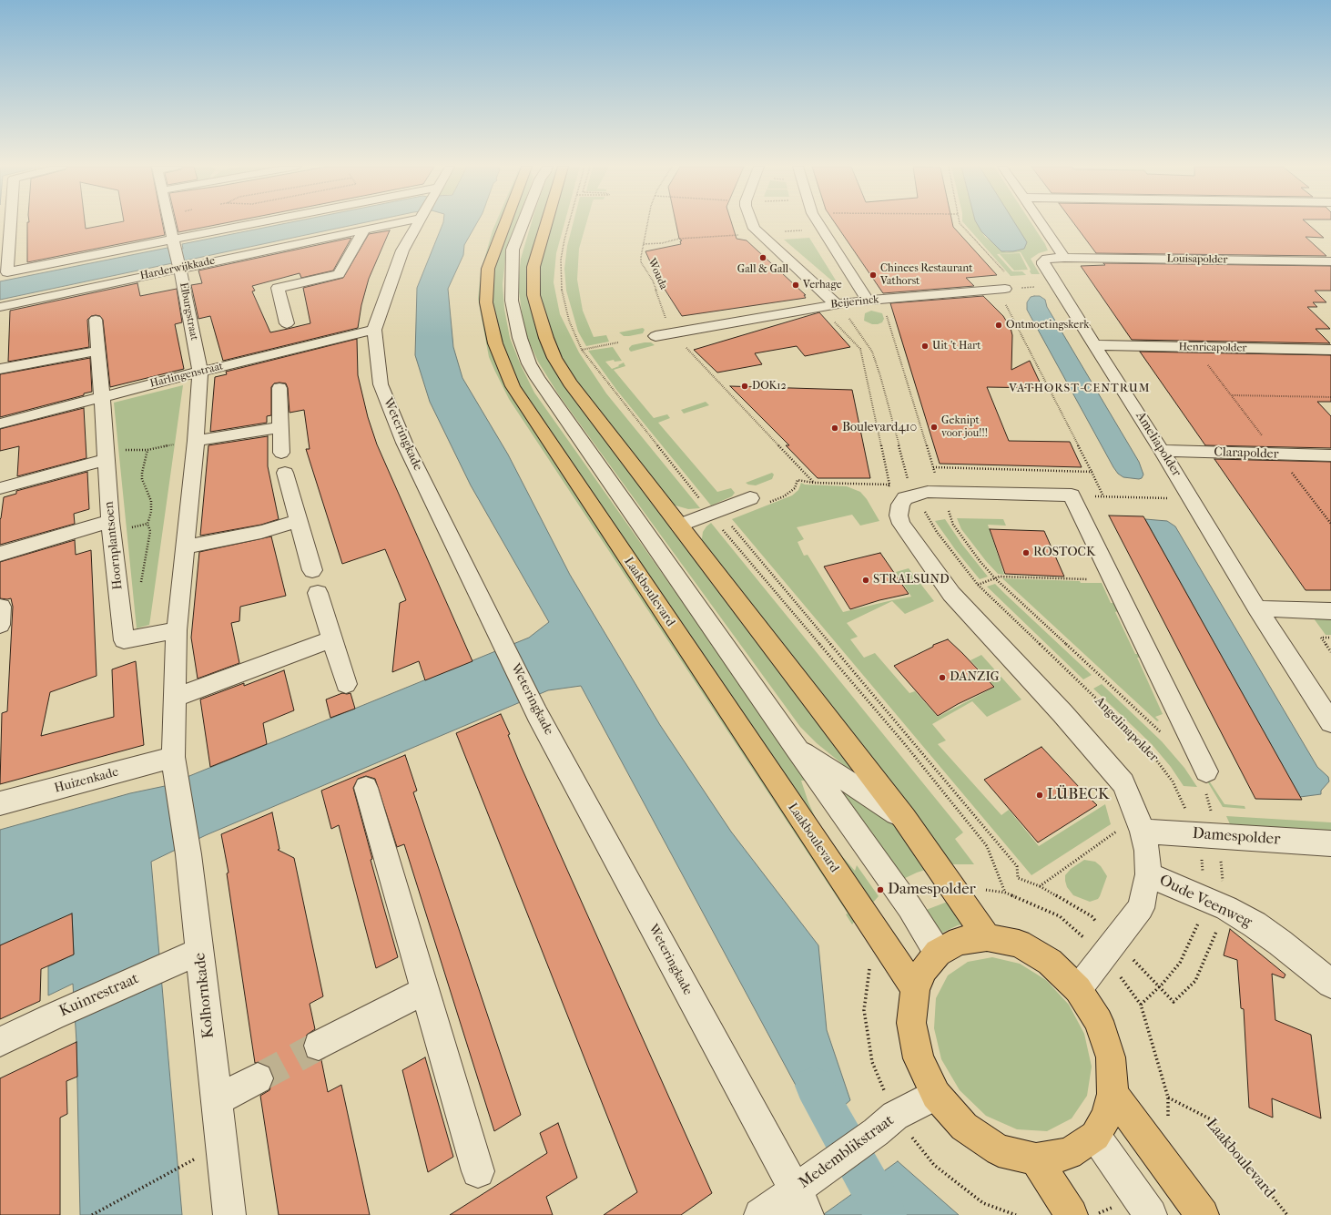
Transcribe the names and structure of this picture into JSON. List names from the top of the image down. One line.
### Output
{"streets":{"main road":["Laakboulevard"],"street":["Louisapolder","Harderwijkkade","Beijerinck","Elburgstraat","Henricapolder","Harlingenstraat","Weteringkade","Ameliapolder","Clarapolder","Hoornplantsoen","Huizenkade","Damespolder","Oude Veenweg","Kuinrestraat","Kolhornkade","Medemblikstraat"],"path":["Wouda","Angelinapolder"]},"crossings":[["Louisapolder","Ameliapolder"],["Harderwijkkade","Elburgstraat"],["Wouda","Beijerinck"],["Beijerinck","Angelinapolder"],["Elburgstraat","Harlingenstraat"],["Henricapolder","Ameliapolder"],["Harlingenstraat","Weteringkade"],["Harlingenstraat","Hoornplantsoen"],["Weteringkade","Medemblikstraat"],["Ameliapolder","Clarapolder"],["Angelinapolder","Damespolder"],["Angelinapolder","Oude Veenweg"],["Huizenkade","Kolhornkade"],["Kuinrestraat","Kolhornkade"]],"districts":["VATHORST-CENTRUM"],"places":["Gall & Gall","Chinees Restaurant Vathorst","Verhage","Ontmoetingskerk","Uit 't Hart","DOK12","Geknipt voor jou!!!","Boulevard410","ROSTOCK","STRALSUND","DANZIG","LÜBECK","Damespolder"]}
